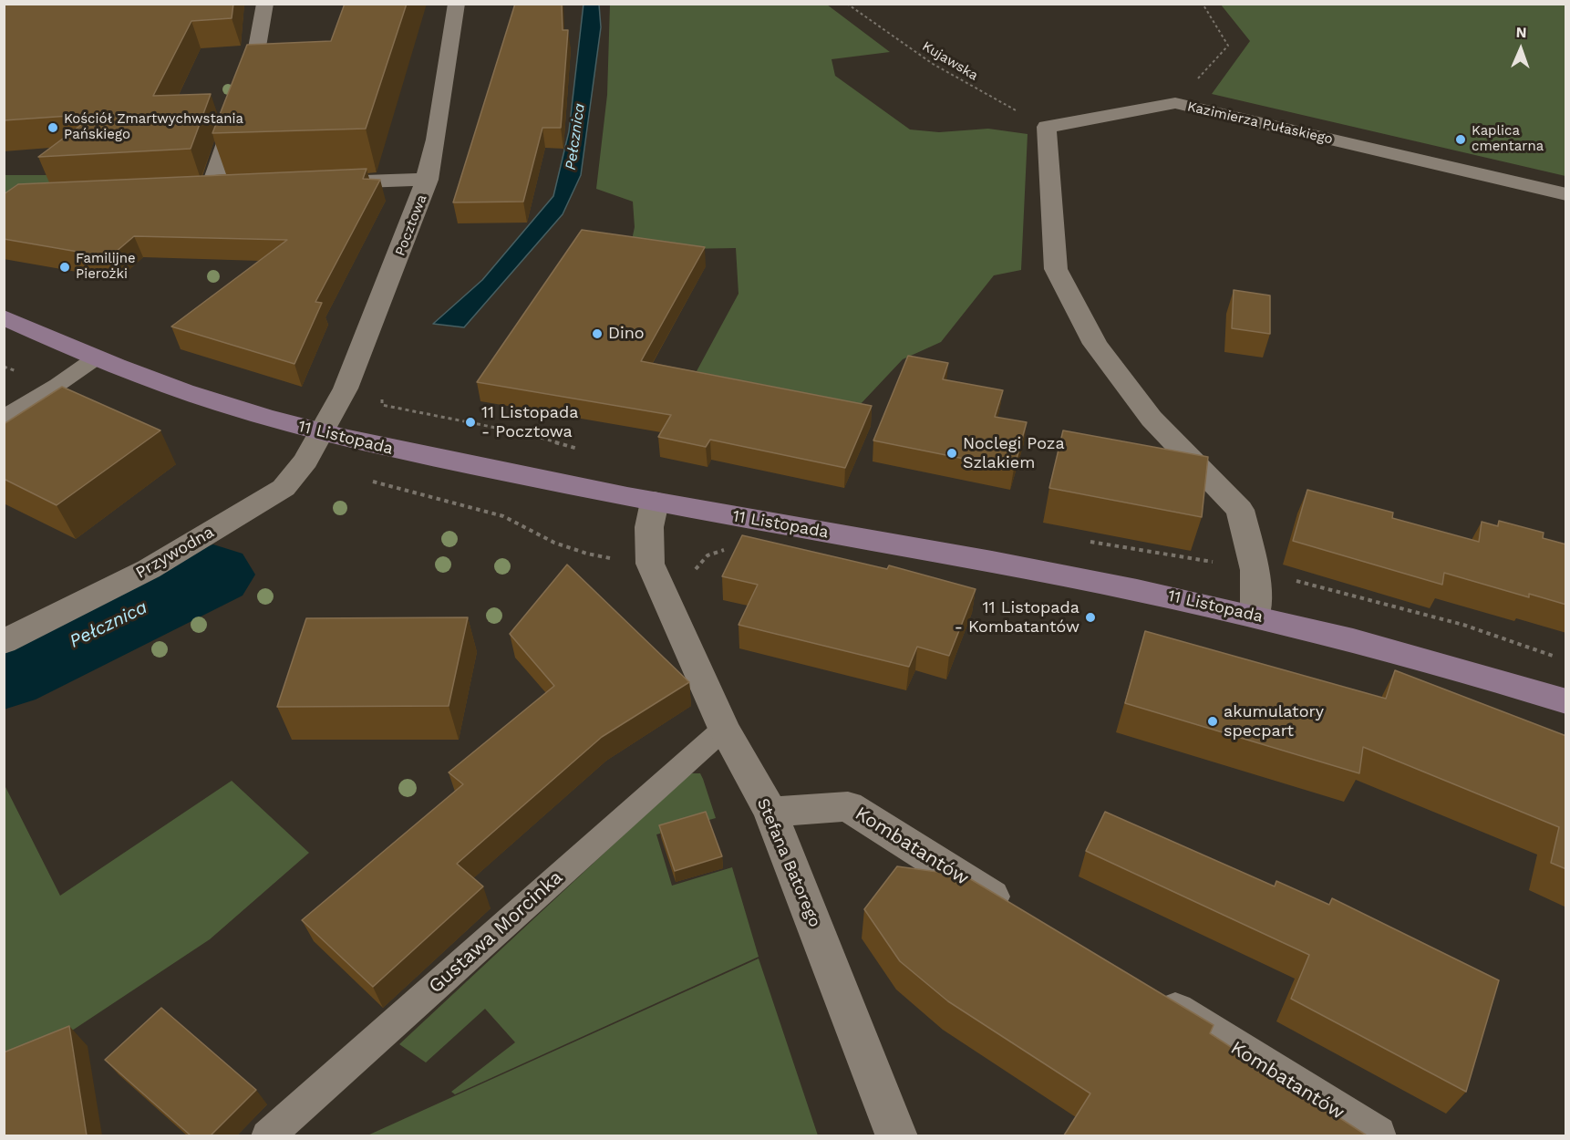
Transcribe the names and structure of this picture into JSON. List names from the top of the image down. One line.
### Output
{"streets":{"main road":["11 Listopada"],"street":["Kazimierza Pułaskiego","Pocztowa","Przywodna","Kombatantów","Stefana Batorego"],"lane":["Gustawa Morcinka"],"path":["Kujawska"]},"crossings":[["Kujawska","Kazimierza Pułaskiego"],["Pocztowa","11 Listopada"],["Pocztowa","Przywodna"],["11 Listopada","Przywodna"],["11 Listopada","Stefana Batorego"],["Kombatantów","Stefana Batorego"],["Stefana Batorego","Gustawa Morcinka"]],"water":["Pełcznica"],"places":["Kościół Zmartwychwstania Pańskiego","Kaplica cmentarna","Familijne Pierożki","Dino","11 Listopada - Pocztowa","Noclegi Poza Szlakiem","11 Listopada - Kombatantów","akumulatory specpart"],"north":"top"}
